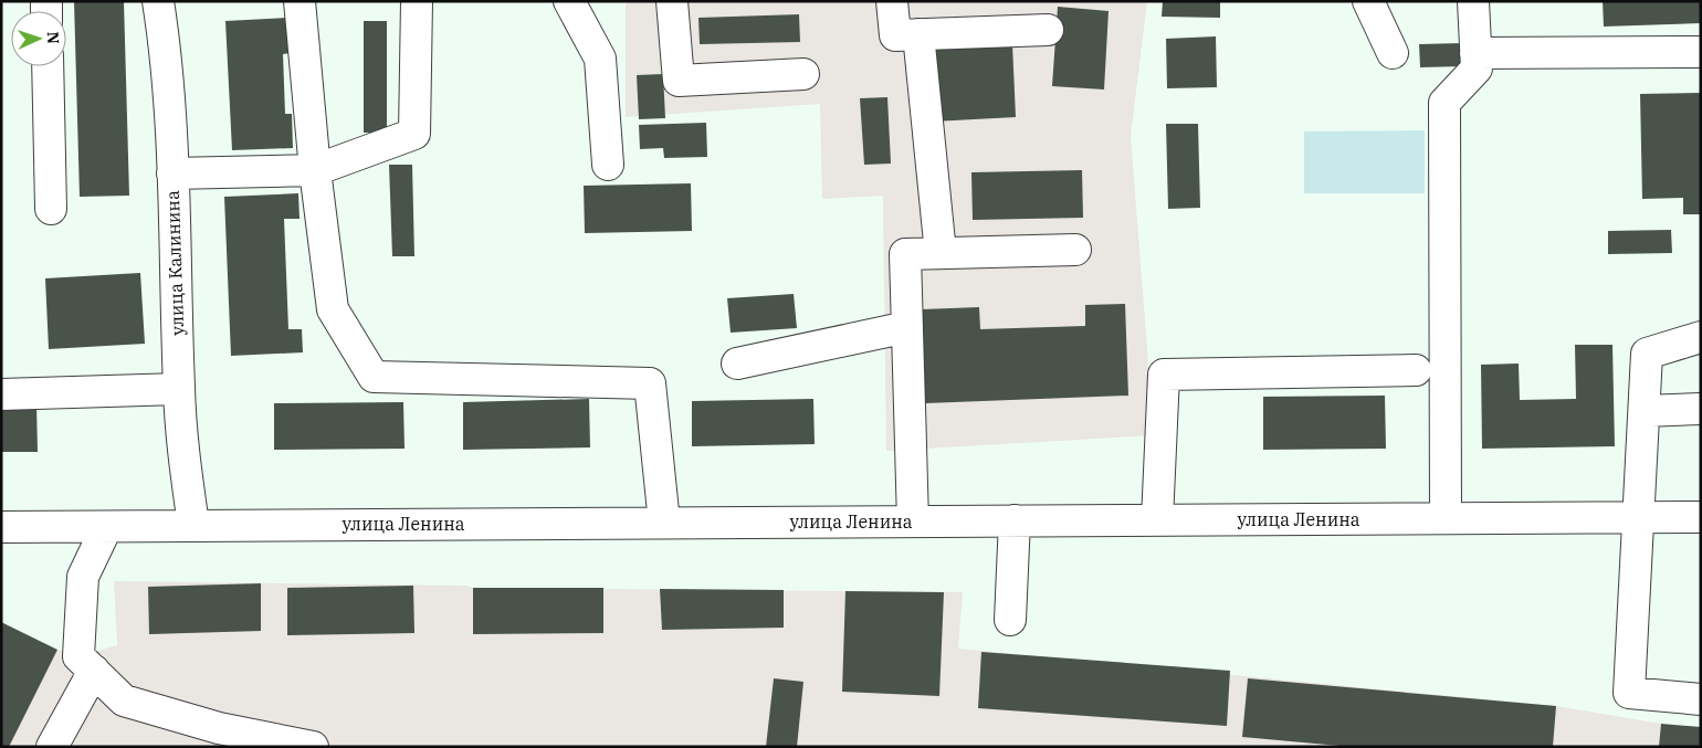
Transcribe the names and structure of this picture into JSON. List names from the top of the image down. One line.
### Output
{"streets":{"street":["улица Калинина","улица Ленина"]},"crossings":[["улица Калинина","улица Ленина"]],"north":"right"}
